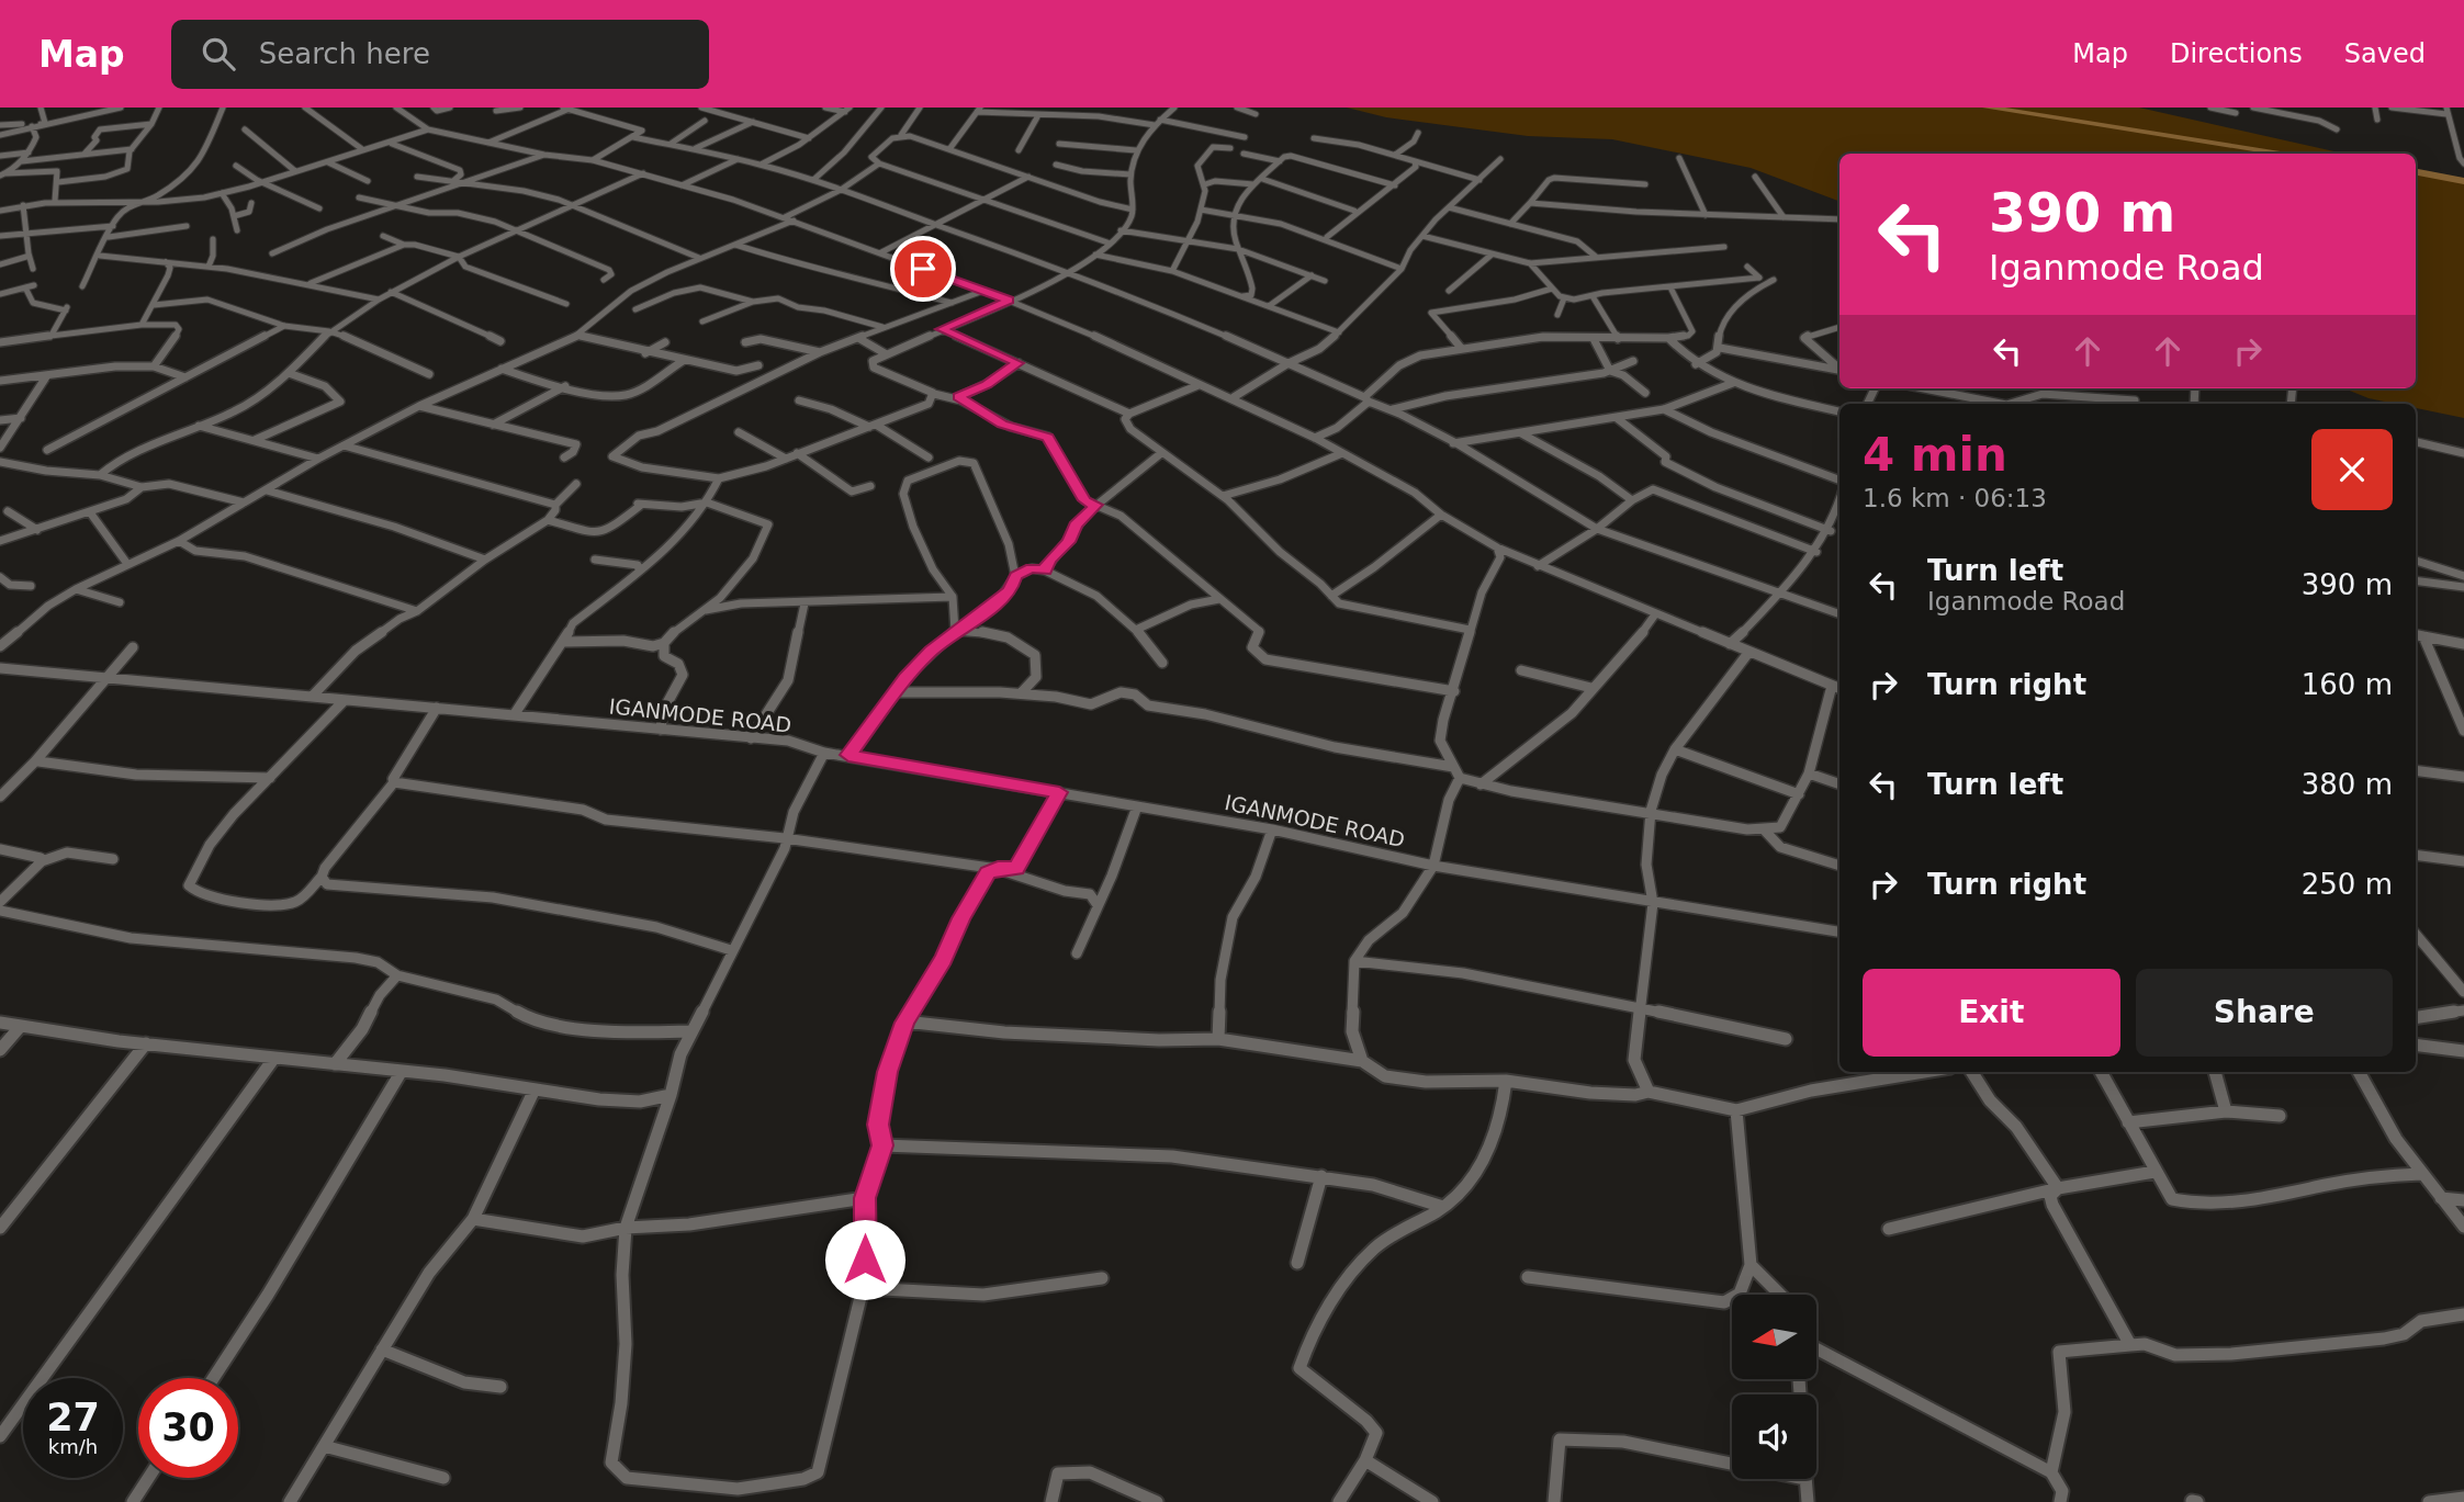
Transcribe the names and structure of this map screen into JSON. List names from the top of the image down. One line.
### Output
{"streets":{"street":["IGANMODE ROAD"]},"north":"left","page":{"header":"Map","search":"Search here","nav":["Map","Directions","Saved"],"turn":["390 m","Iganmode Road"],"heading":["4 min","1.6 km · 06:13"],"list":[{"name":"Turn left","note":"Iganmode Road","value":"390 m"},{"name":"Turn right","value":"160 m"},{"name":"Turn left","value":"380 m"},{"name":"Turn right","value":"250 m"}],"buttons":["Exit","Share"],"speed":"27 km/h","limit":"30"}}
